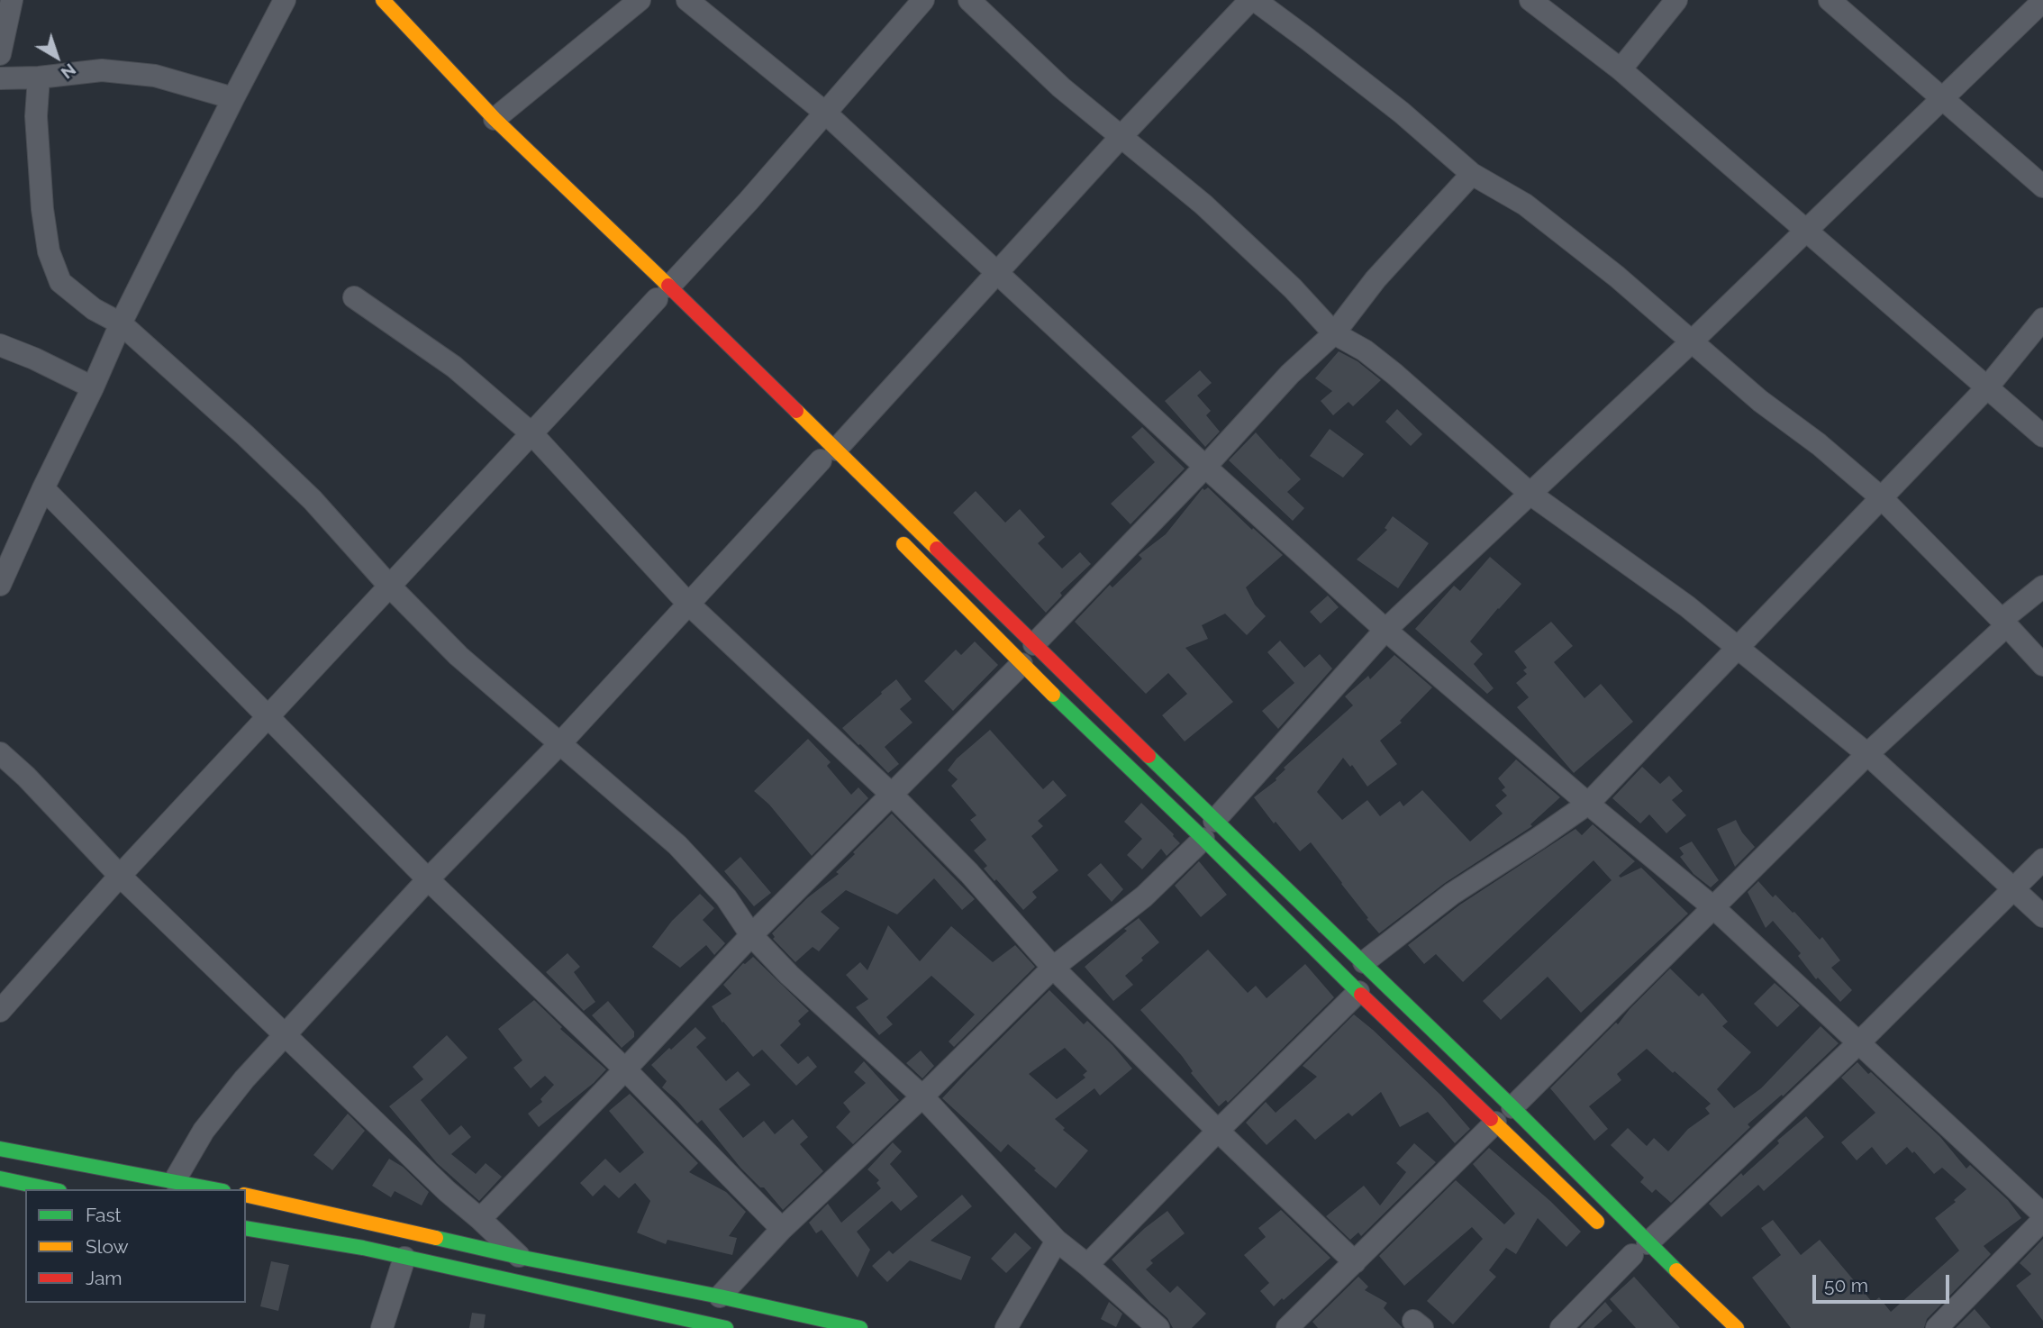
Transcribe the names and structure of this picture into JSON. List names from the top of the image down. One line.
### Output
{"legend":["Fast","Slow","Jam"],"scale_bar":"50 m","north":"bottom right"}
